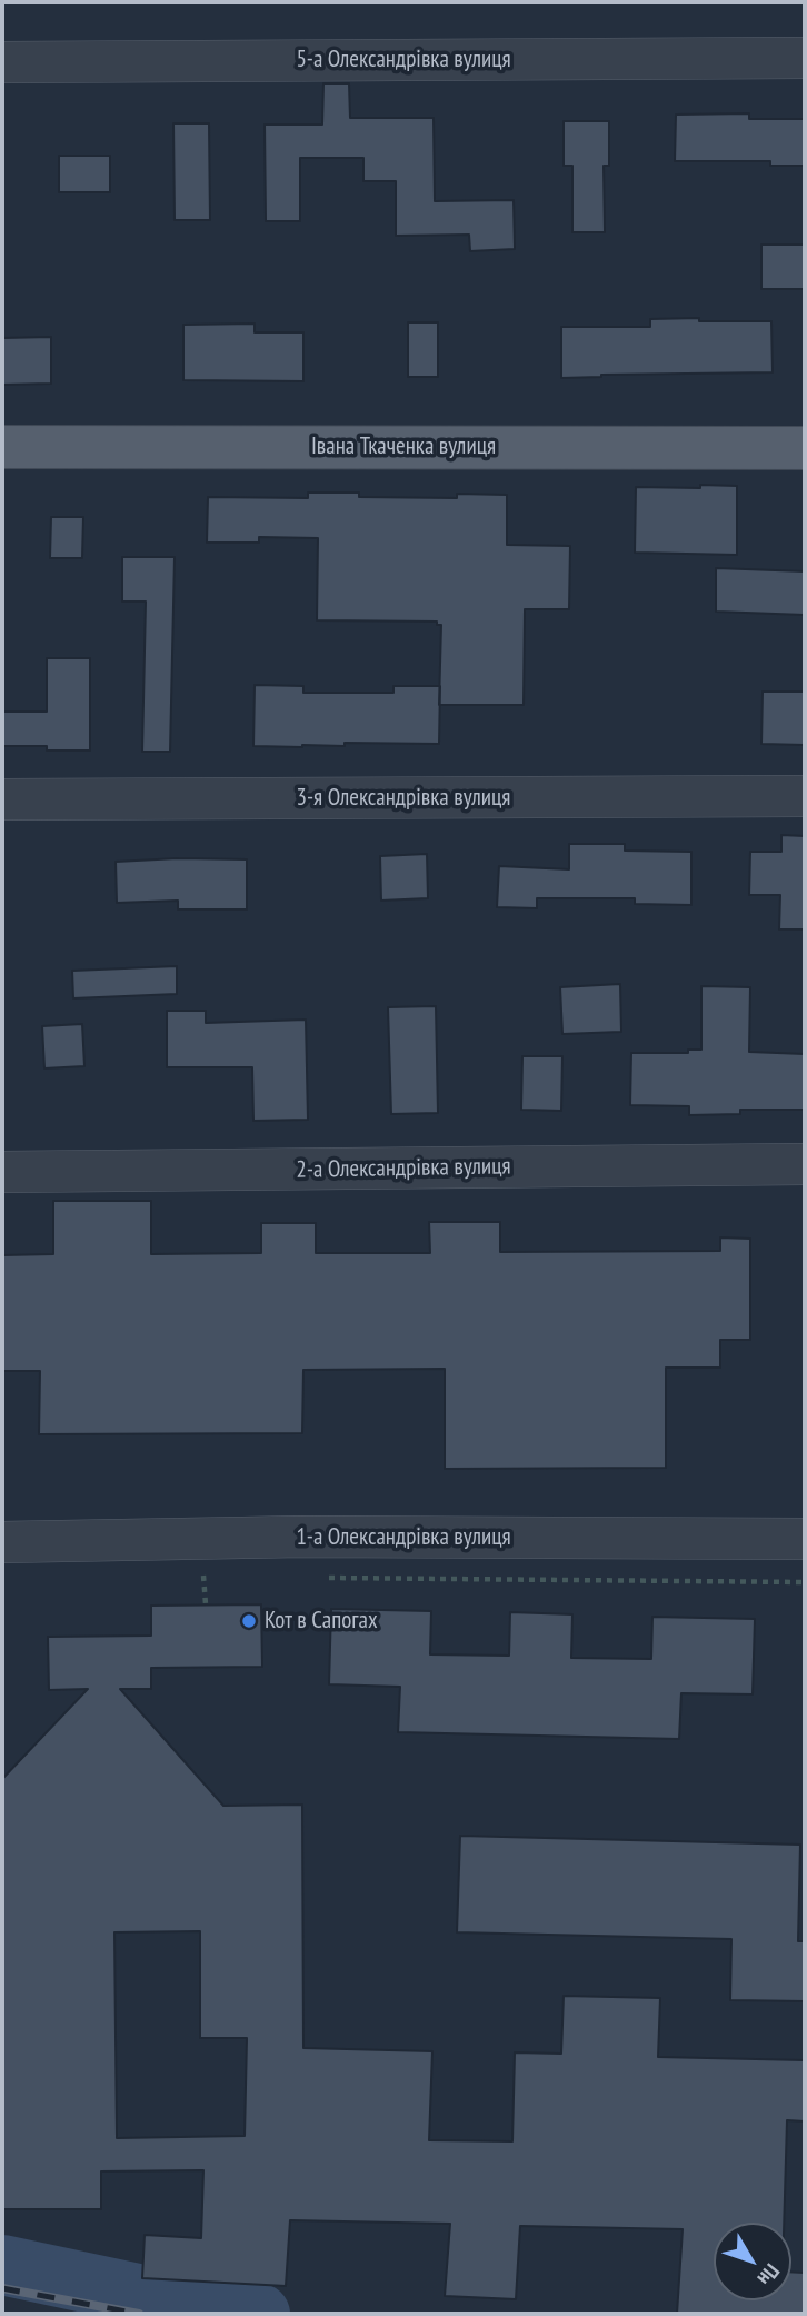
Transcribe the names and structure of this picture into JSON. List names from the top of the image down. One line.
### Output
{"streets":{"main road":["Івана Ткаченка вулиця"],"street":["5-а Олександрівка вулиця","3-я Олександрівка вулиця","2-а Олександрівка вулиця","1-а Олександрівка вулиця"]},"places":["Кот в Сапогах"],"north":"bottom right"}
